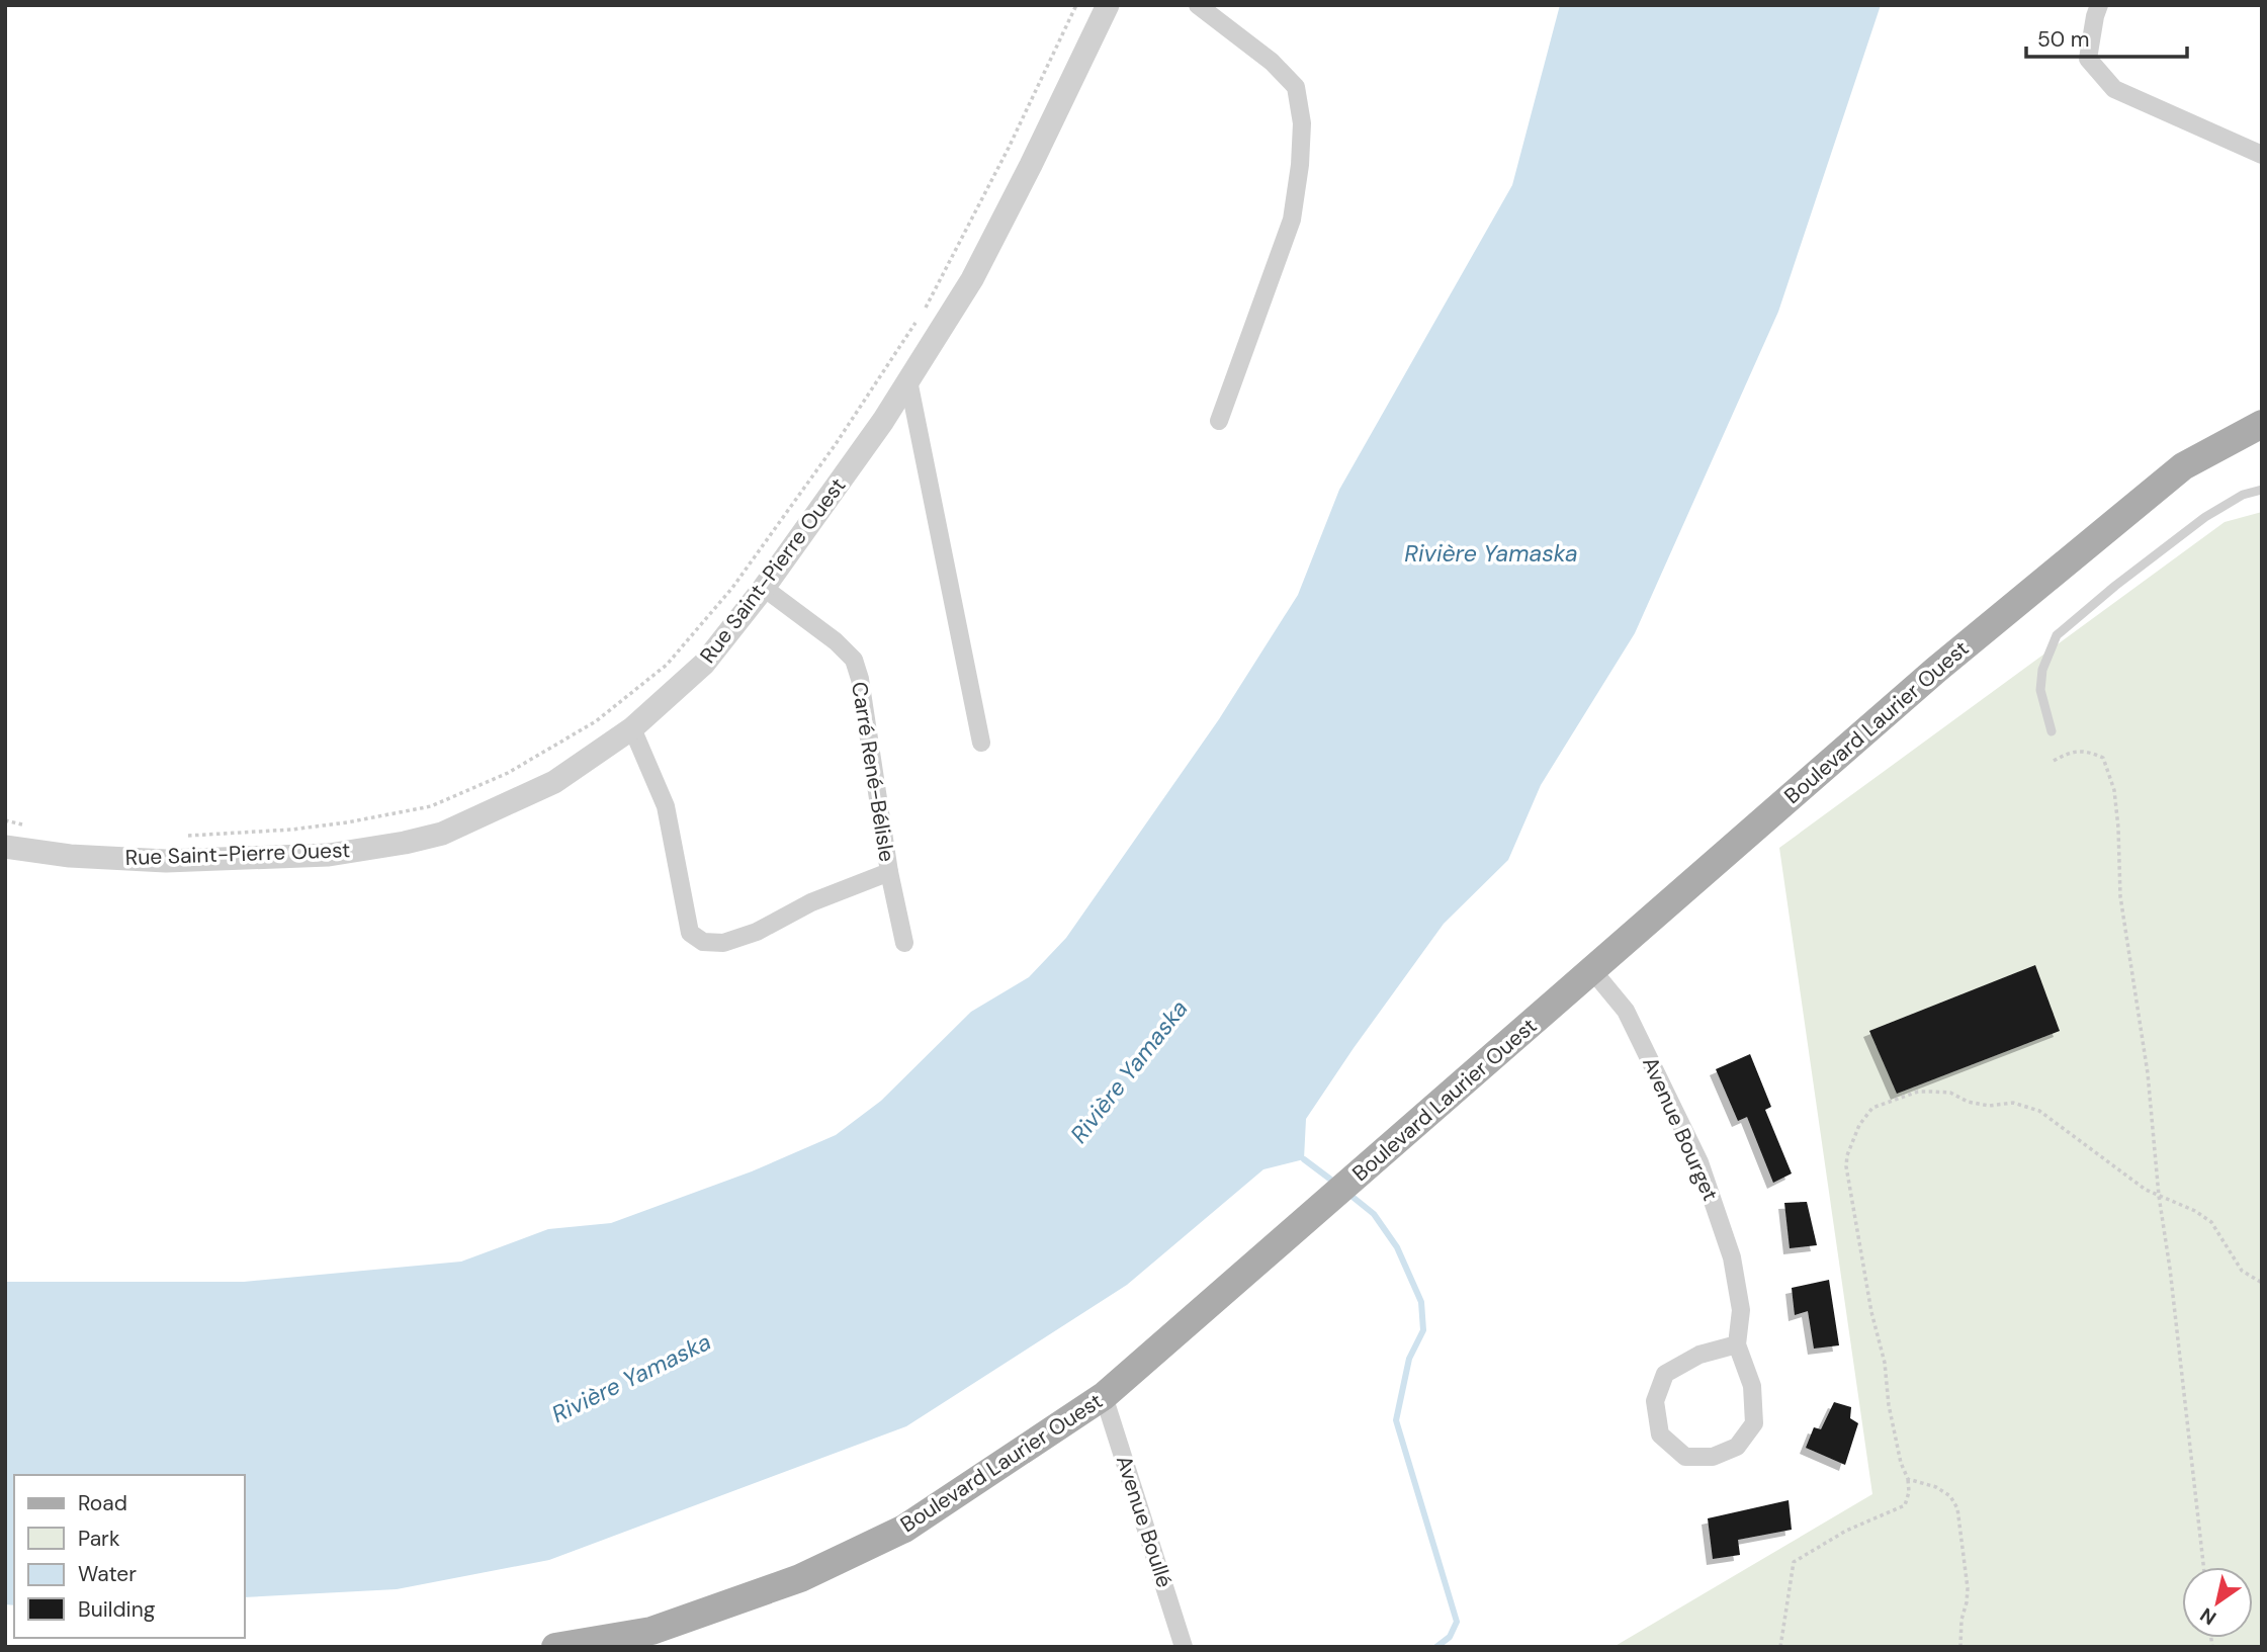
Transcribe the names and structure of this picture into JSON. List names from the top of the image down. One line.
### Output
{"streets":{"main road":["Boulevard Laurier Ouest"],"street":["Rue Saint-Pierre Ouest","Carré René-Bélisle","Avenue Bourget","Avenue Boullé"]},"crossings":[["Rue Saint-Pierre Ouest","Carré René-Bélisle"],["Boulevard Laurier Ouest","Avenue Bourget"],["Boulevard Laurier Ouest","Avenue Boullé"]],"water":["Rivière Yamaska"],"legend":["Road","Park","Water","Building"],"scale_bar":"50 m","north":"bottom left"}
